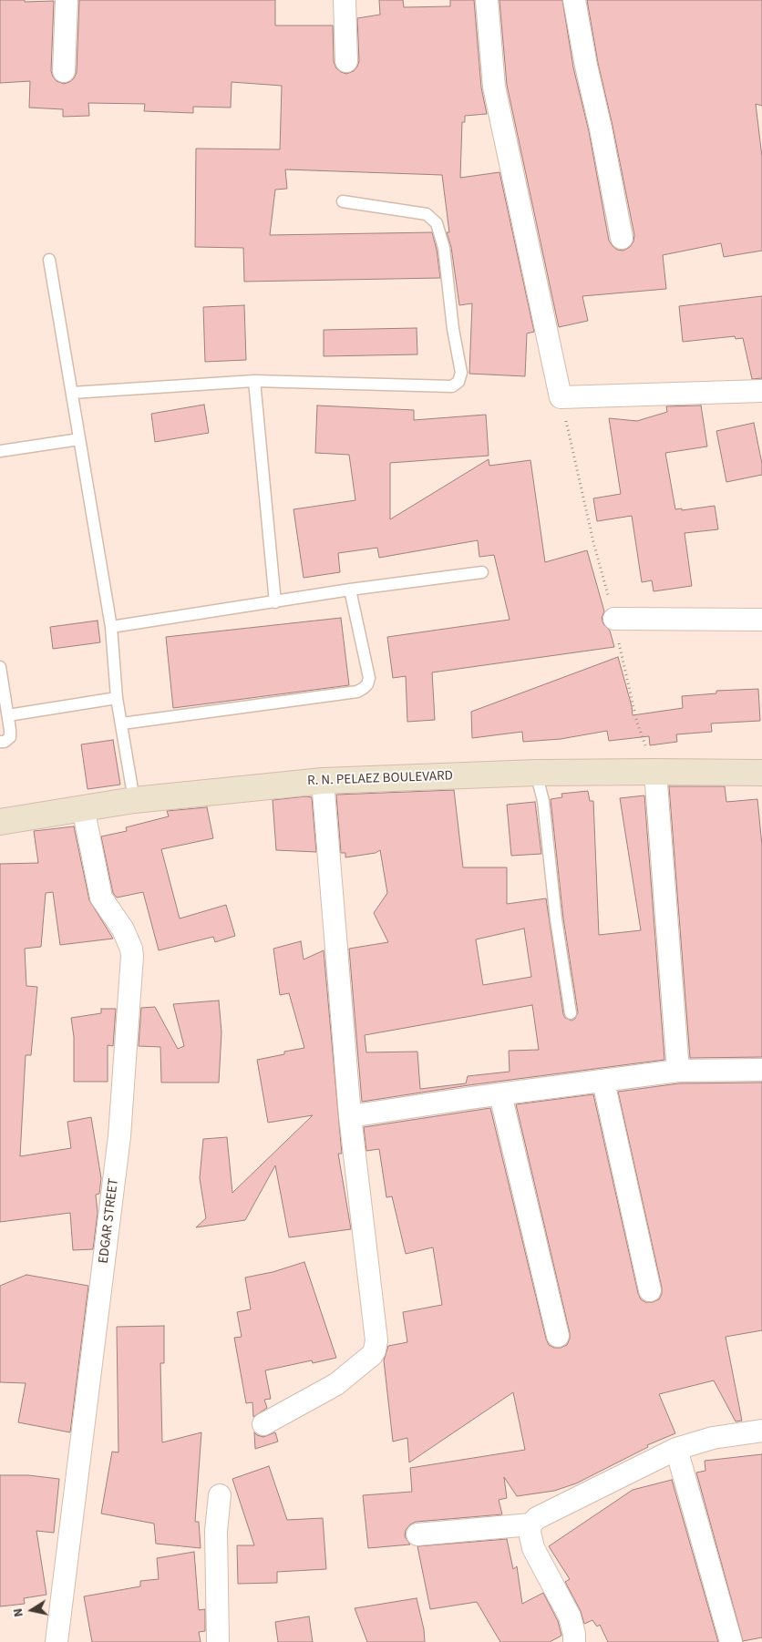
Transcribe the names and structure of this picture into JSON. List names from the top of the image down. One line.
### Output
{"streets":{"street":["R. N. PELAEZ BOULEVARD","EDGAR STREET"]},"crossings":[["R. N. PELAEZ BOULEVARD","EDGAR STREET"]],"north":"left"}
